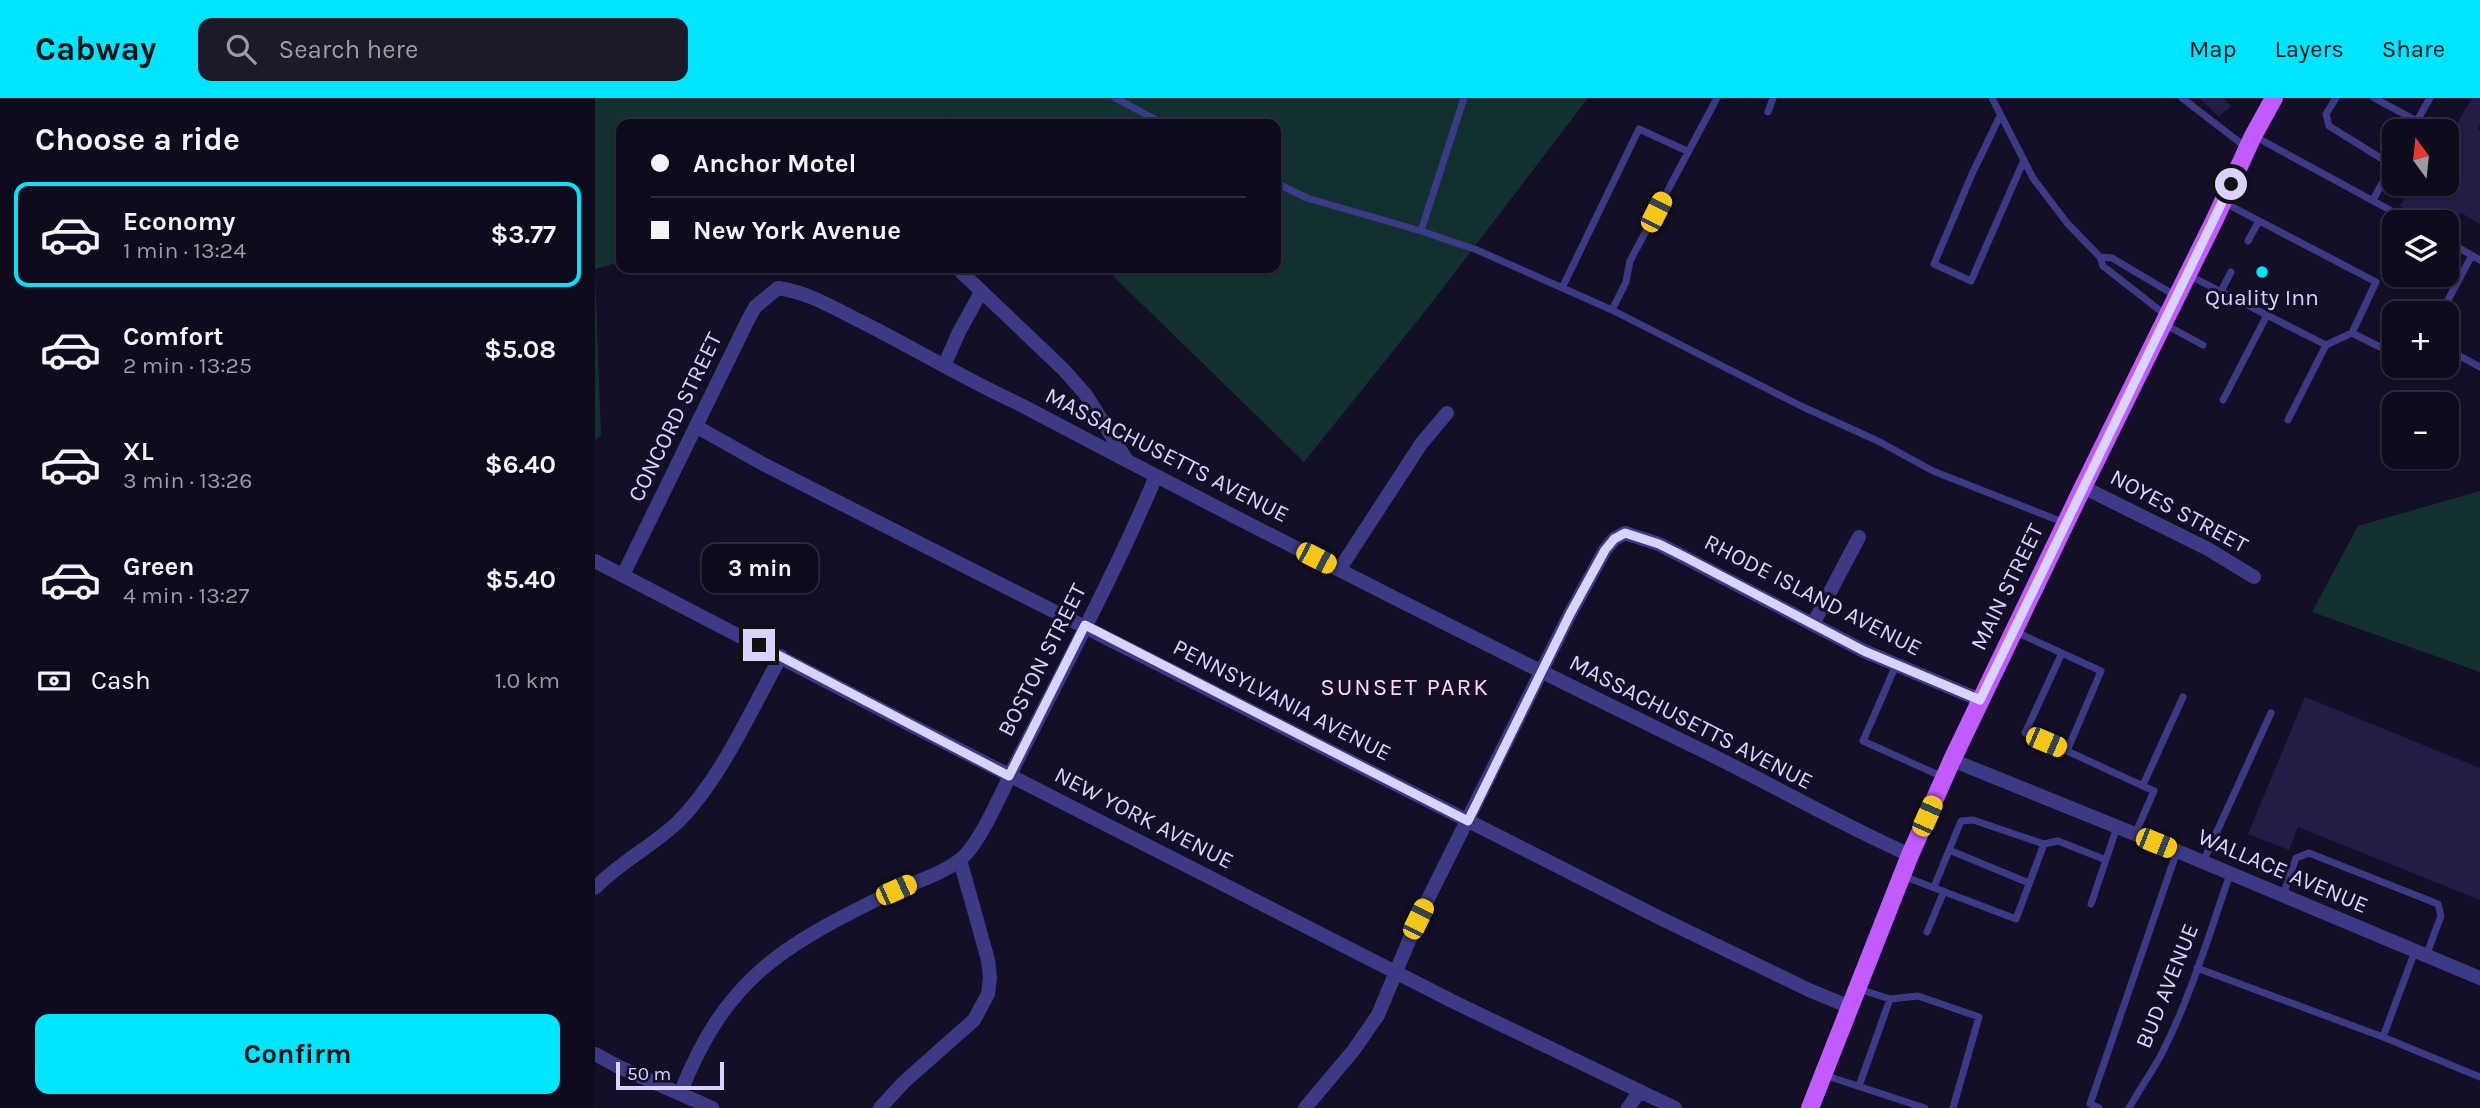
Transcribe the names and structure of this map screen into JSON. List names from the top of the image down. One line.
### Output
{"streets":{"main road":["MAIN STREET"],"street":["CONCORD STREET","MASSACHUSETTS AVENUE","NOYES STREET","RHODE ISLAND AVENUE","BOSTON STREET","PENNSYLVANIA AVENUE","NEW YORK AVENUE","WALLACE AVENUE"],"lane":["BUD AVENUE"]},"crossings":[["CONCORD STREET","MASSACHUSETTS AVENUE"],["CONCORD STREET","PENNSYLVANIA AVENUE"],["CONCORD STREET","NEW YORK AVENUE"],["MASSACHUSETTS AVENUE","MAIN STREET"],["MASSACHUSETTS AVENUE","RHODE ISLAND AVENUE"],["MASSACHUSETTS AVENUE","BOSTON STREET"],["NOYES STREET","MAIN STREET"],["MAIN STREET","RHODE ISLAND AVENUE"],["MAIN STREET","PENNSYLVANIA AVENUE"],["MAIN STREET","WALLACE AVENUE"],["BOSTON STREET","PENNSYLVANIA AVENUE"],["BOSTON STREET","NEW YORK AVENUE"],["WALLACE AVENUE","BUD AVENUE"]],"districts":["SUNSET PARK"],"places":["Quality Inn"],"scale_bar":"50 m","north":"top","page":{"header":"Cabway","search":"Search here","nav":["Map","Layers","Share"],"heading":"Choose a ride","map_buttons":["+","−"],"banner":["Anchor Motel","New York Avenue"],"list":[{"name":"Economy","note":"1 min · 13:24","value":"$3.77"},{"name":"Comfort","note":"2 min · 13:25","value":"$5.08"},{"name":"XL","note":"3 min · 13:26","value":"$6.40"},{"name":"Green","note":"4 min · 13:27","value":"$5.40"}],"bubble":"3 min","pay":["Cash","1.0 km"],"buttons":"Confirm","scale":"50 m"}}
